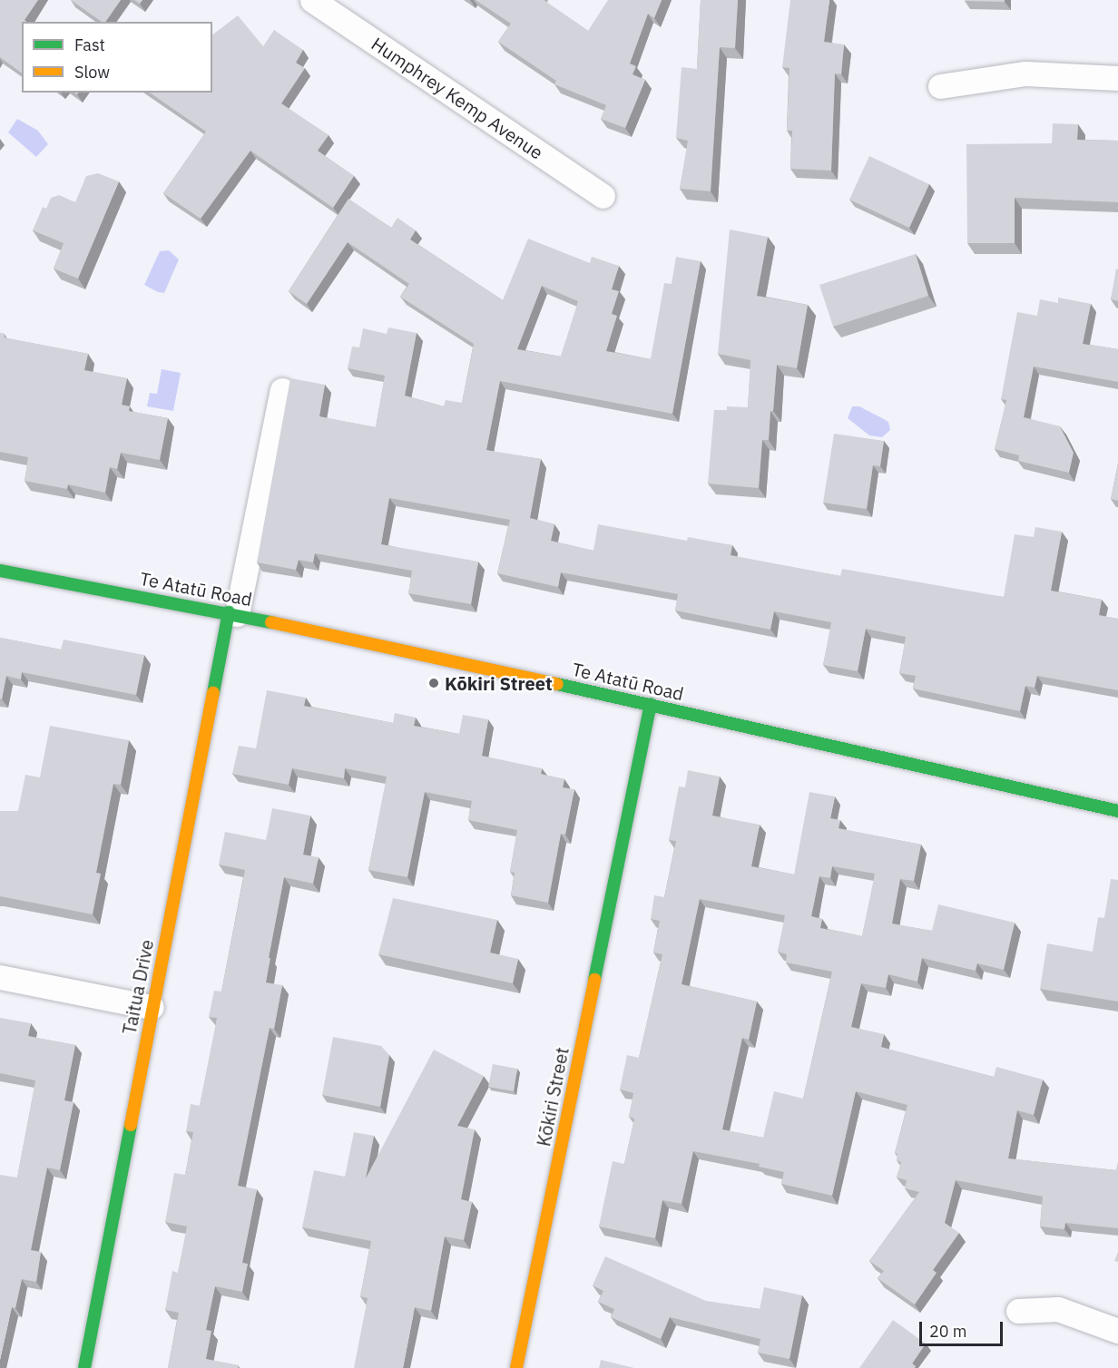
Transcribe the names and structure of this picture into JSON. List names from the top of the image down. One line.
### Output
{"streets":{"street":["Humphrey Kemp Avenue","Te Atatū Road","Taitua Drive","Kōkiri Street"]},"crossings":[["Te Atatū Road","Taitua Drive"],["Te Atatū Road","Kōkiri Street"]],"places":["Kōkiri Street"],"legend":["Fast","Slow"],"scale_bar":"20 m"}
